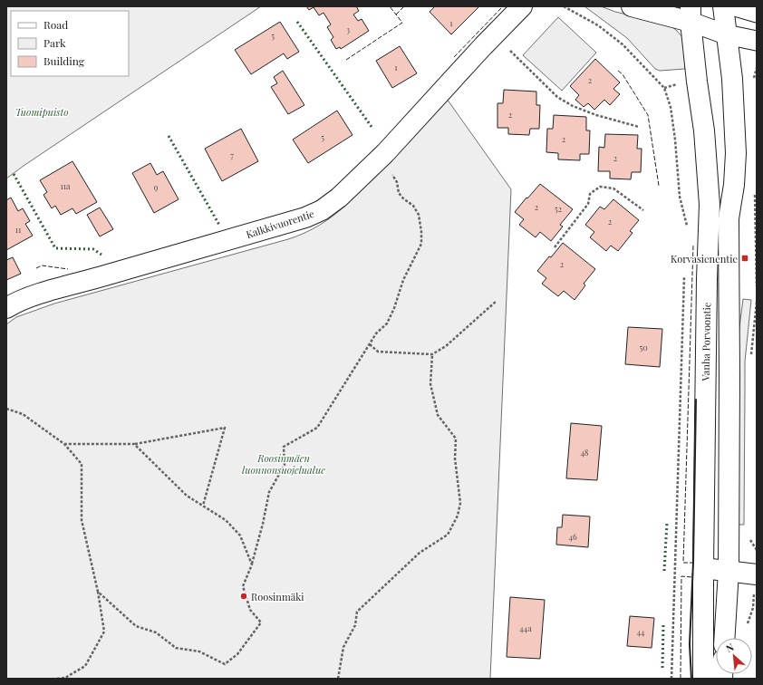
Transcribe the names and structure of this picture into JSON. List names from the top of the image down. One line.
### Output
{"streets":{"main road":["Kalkkivuorentie","Vanha Porvoontie"]},"parks":["Tuomipuisto","Roosinmäen luonnonsuojelualue"],"places":{"transit":["Korvasienentie"],"other":["Roosinmäki"]},"house_numbers":["1","3","5","1","2","2","5","2","7","2","11a","9","2","52","2","11","2","50","48","46","44a","44"],"legend":["Road","Park","Building"],"north":"top left"}
